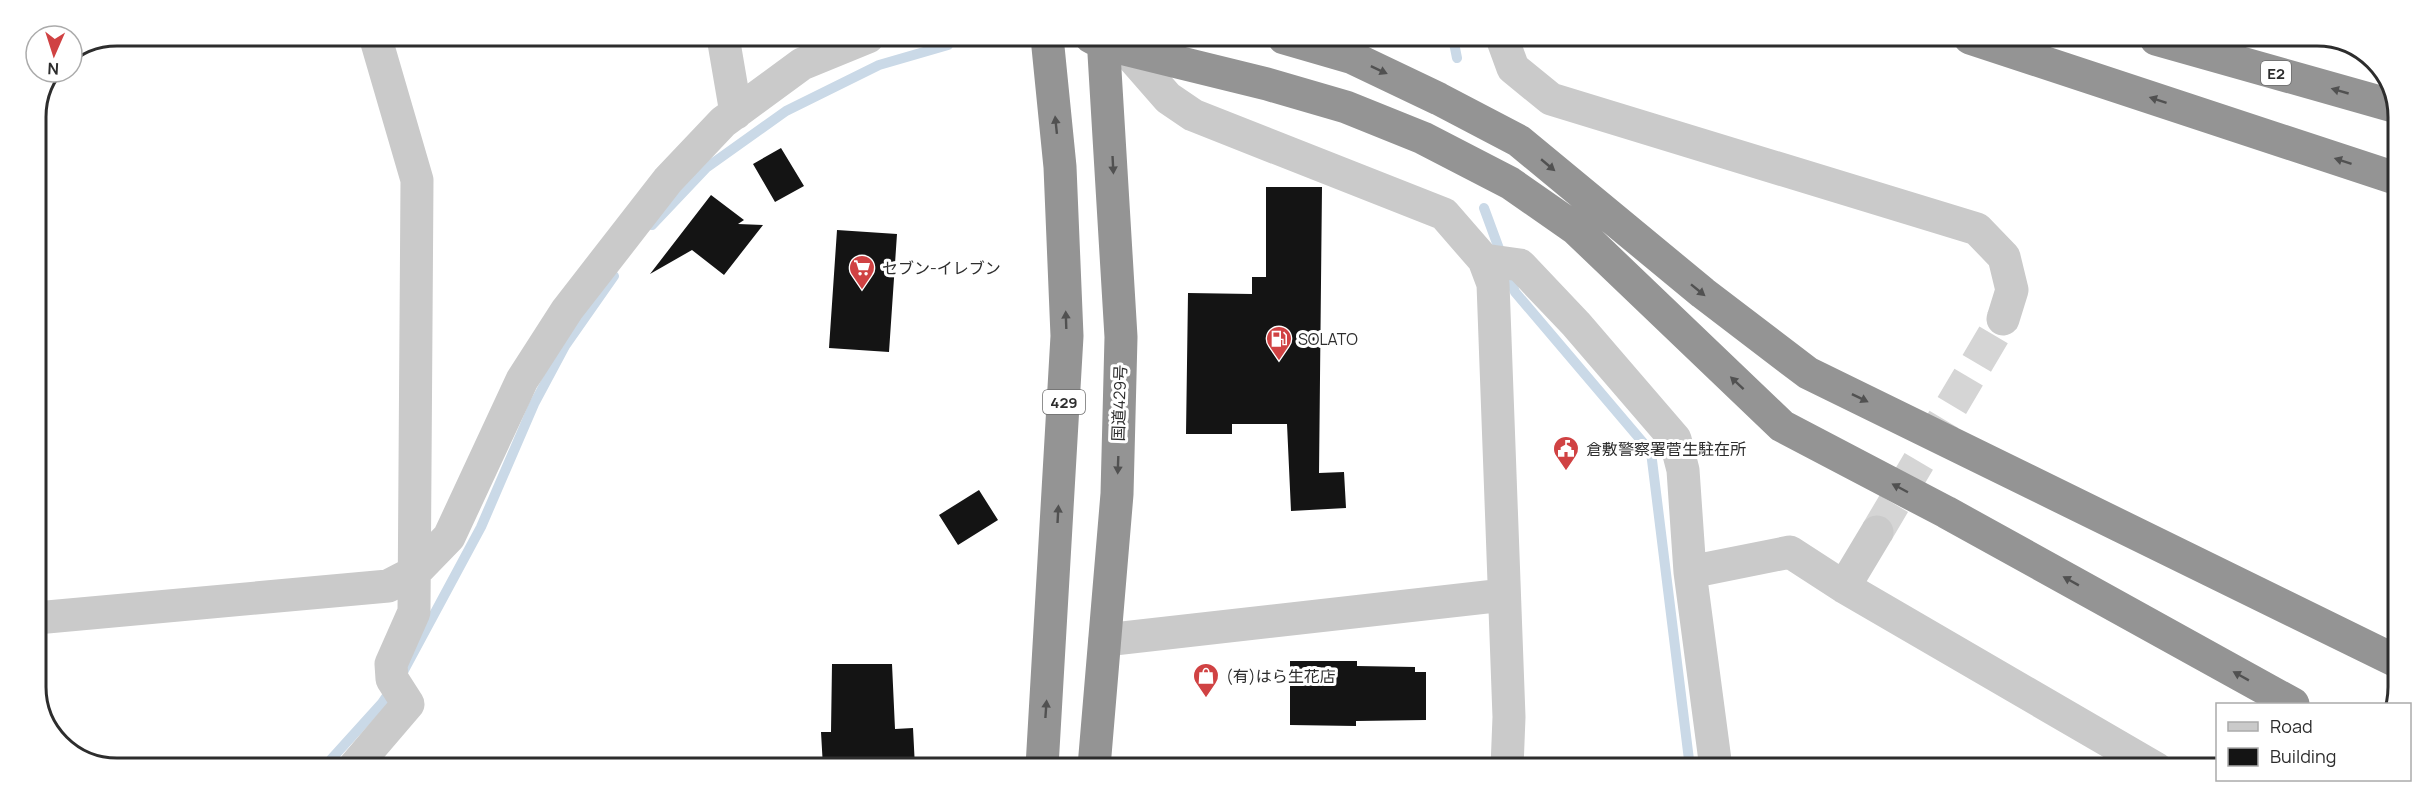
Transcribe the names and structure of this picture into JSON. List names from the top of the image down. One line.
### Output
{"streets":{"highway":["E2","429","国道429号"]},"places":{"supermarket":["セブン-イレブン"],"fuel station":["SOLATO"],"public building":["倉敷警察署菅生駐在所"],"shop":["(有)はら生花店"]},"legend":["Road","Building"],"north":"bottom"}
